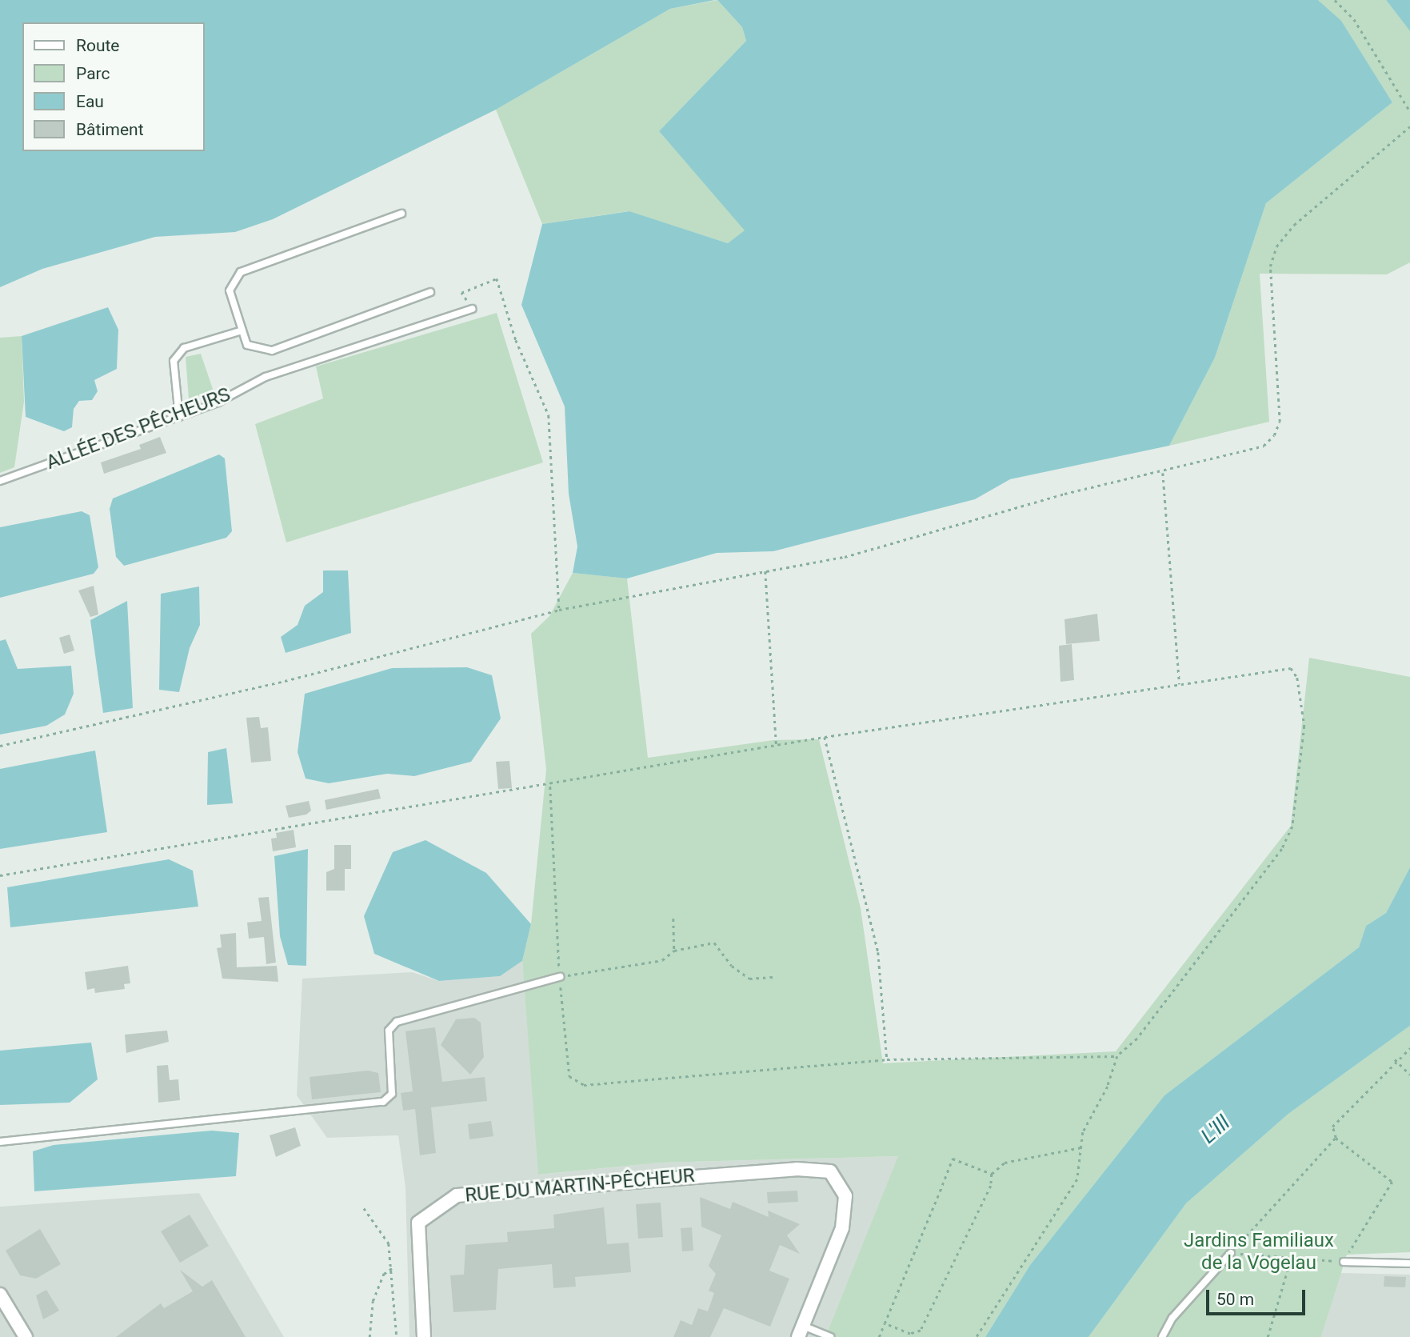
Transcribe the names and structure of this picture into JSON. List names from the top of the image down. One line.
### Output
{"streets":{"street":["RUE DU MARTIN-PÊCHEUR"],"lane":["ALLÉE DES PÊCHEURS"]},"water":["L'Ill"],"parks":["Jardins Familiaux de la Vogelau"],"legend":["Route","Parc","Eau","Bâtiment"],"scale_bar":"50 m"}
